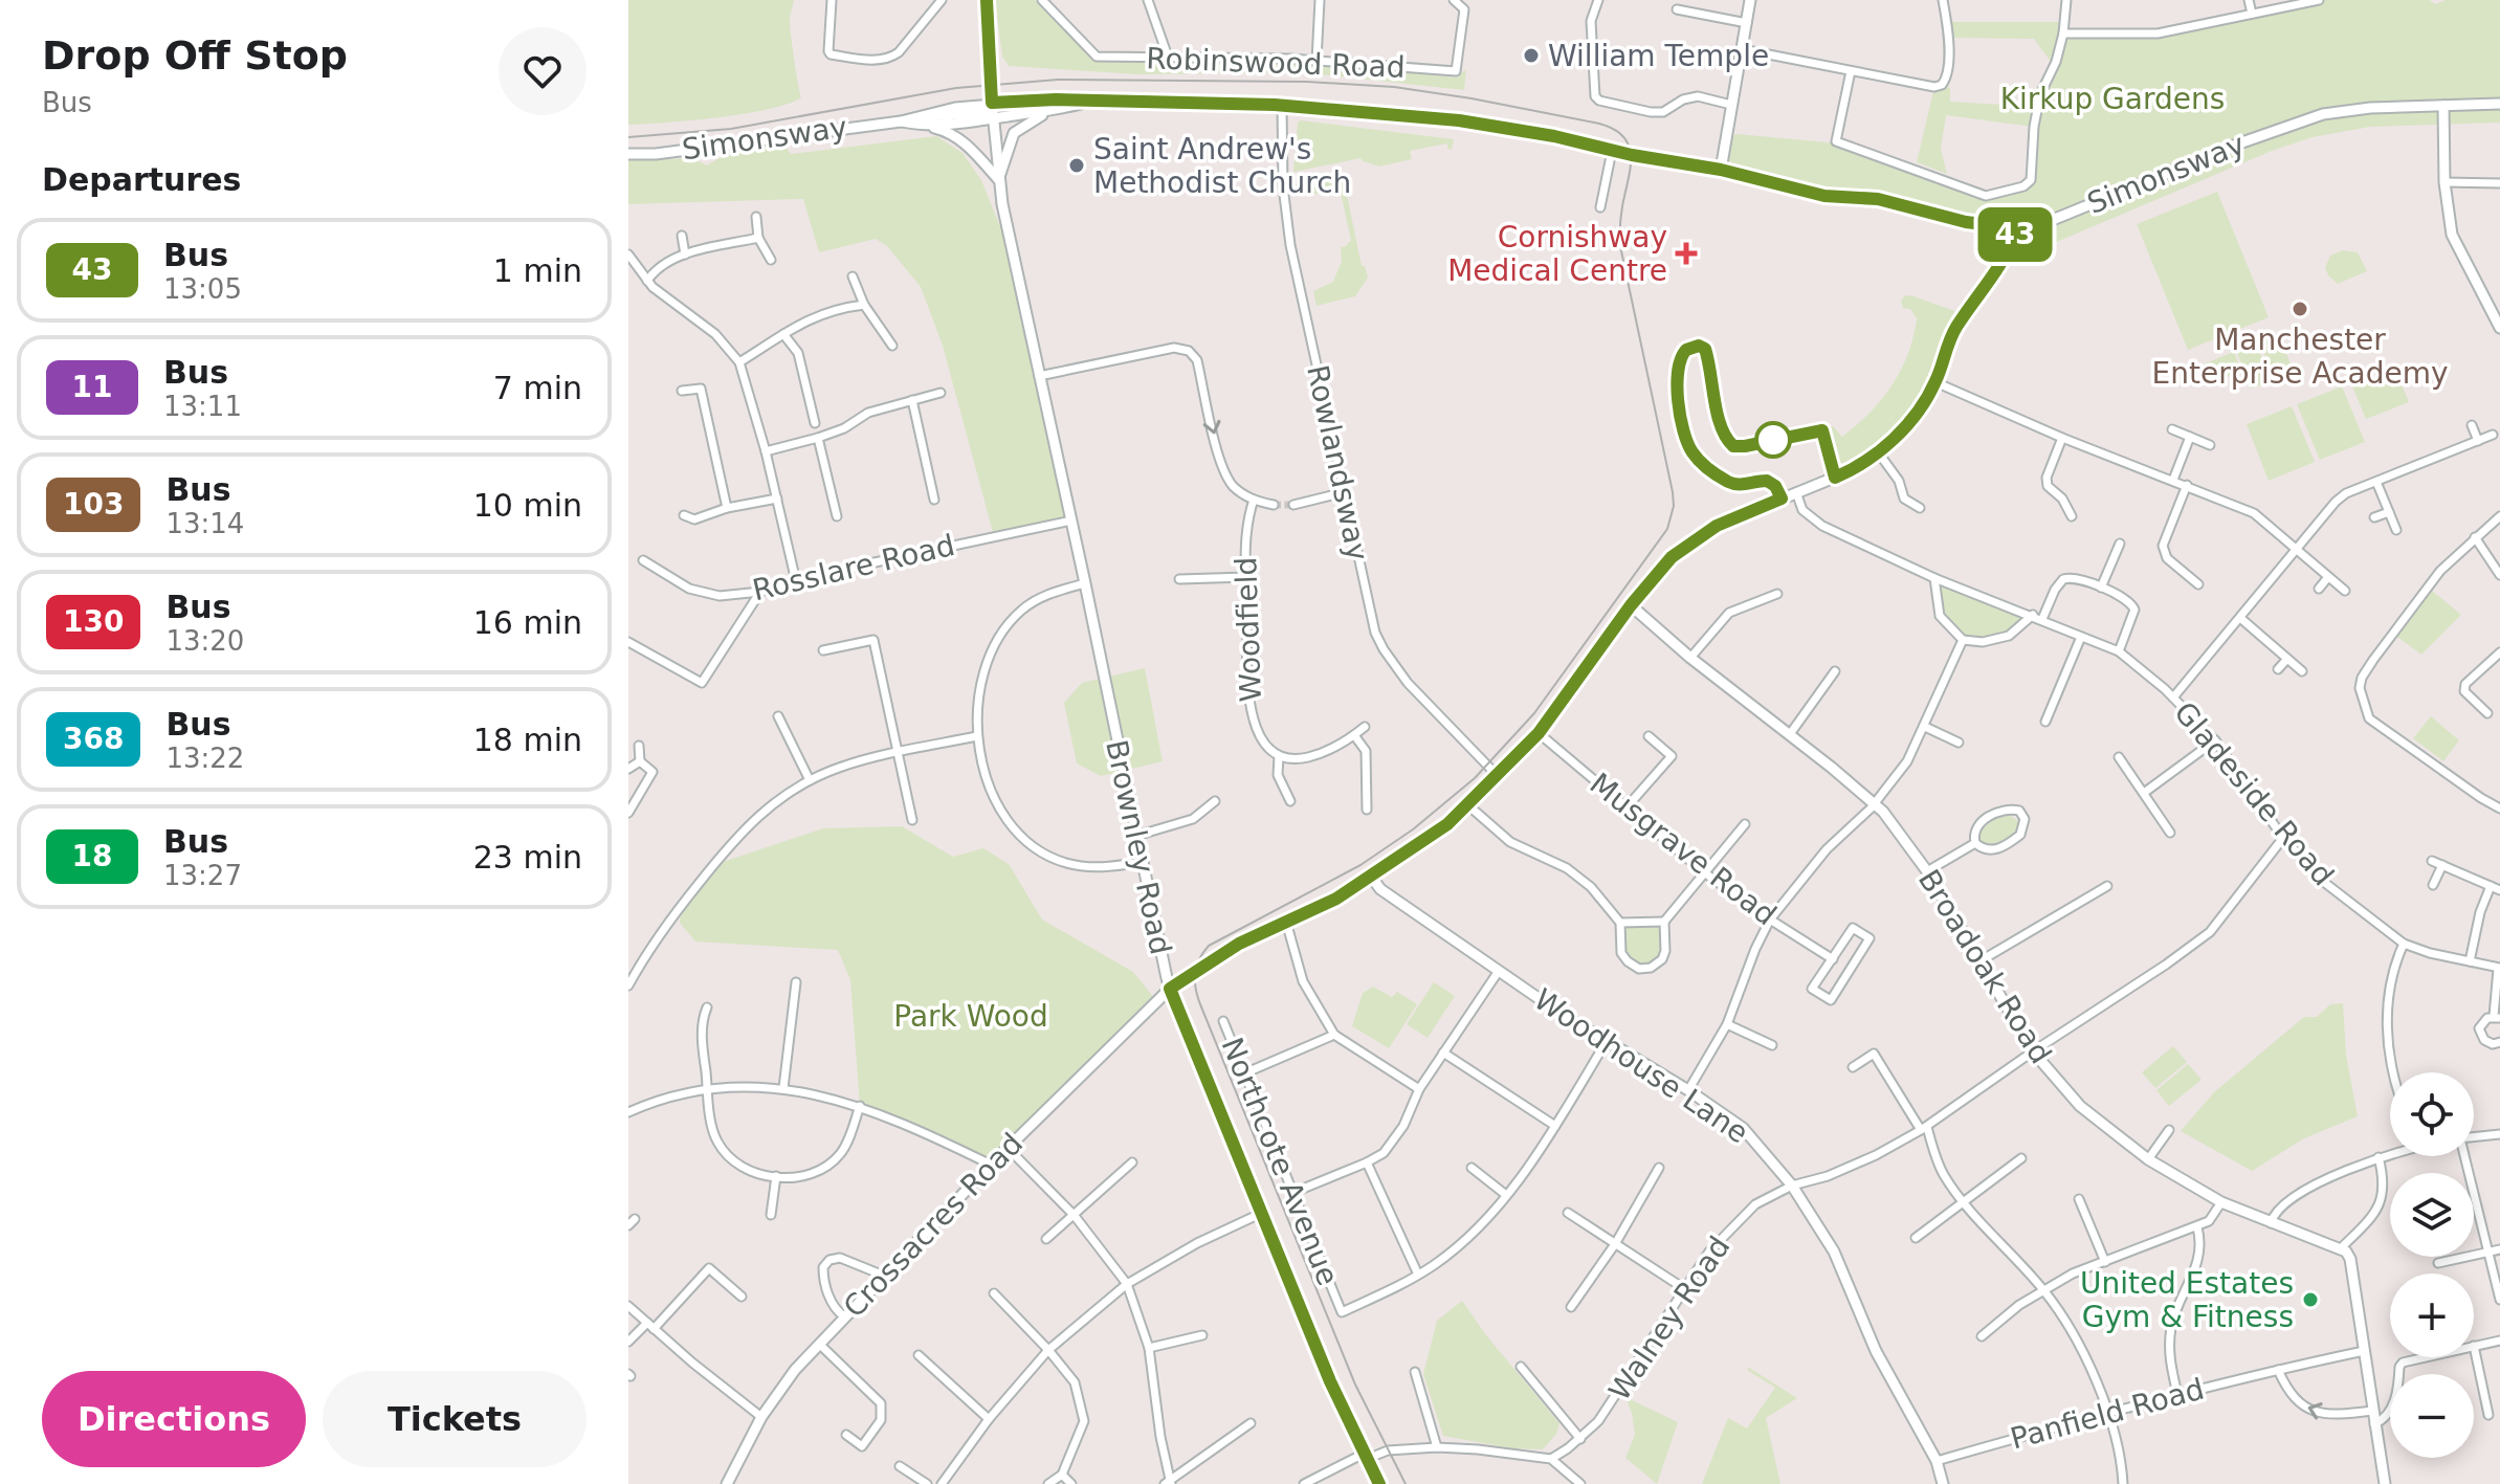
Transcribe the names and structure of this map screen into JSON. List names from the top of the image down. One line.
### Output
{"streets":{"street":["Robinswood Road","Simonsway","Rowlandsway","Rosslare Road","Woodfield","Gladeside Road","Brownley Road","Musgrave Road","Broadoak Road","Woodhouse Lane","Northcote Avenue","Crossacres Road","Walney Road","Panfield Road"]},"crossings":[["Simonsway","Rowlandsway"],["Simonsway","Brownley Road"],["Simonsway","Crossacres Road"],["Rowlandsway","Crossacres Road"],["Rosslare Road","Brownley Road"],["Gladeside Road","Crossacres Road"],["Gladeside Road","Walney Road"],["Brownley Road","Crossacres Road"],["Musgrave Road","Crossacres Road"],["Broadoak Road","Crossacres Road"],["Broadoak Road","Walney Road"],["Woodhouse Lane","Northcote Avenue"],["Woodhouse Lane","Crossacres Road"],["Woodhouse Lane","Walney Road"],["Woodhouse Lane","Panfield Road"]],"parks":["Kirkup Gardens","Park Wood"],"places":{"other":["William Temple","Saint Andrew's Methodist Church","Manchester Enterprise Academy","United Estates Gym & Fitness"],"health":["Cornishway Medical Centre"]},"lines":["bus line 43"],"page":{"heading":[["Drop Off Stop","Bus"],"Departures"],"on_map":"43","list":[{"mark":"43","name":"Bus","note":"13:05","value":"1 min"},{"mark":"11","name":"Bus","note":"13:11","value":"7 min"},{"mark":"103","name":"Bus","note":"13:14","value":"10 min"},{"mark":"130","name":"Bus","note":"13:20","value":"16 min"},{"mark":"368","name":"Bus","note":"13:22","value":"18 min"},{"mark":"18","name":"Bus","note":"13:27","value":"23 min"}],"map_buttons":["+","−"],"buttons":["Directions","Tickets"]}}
